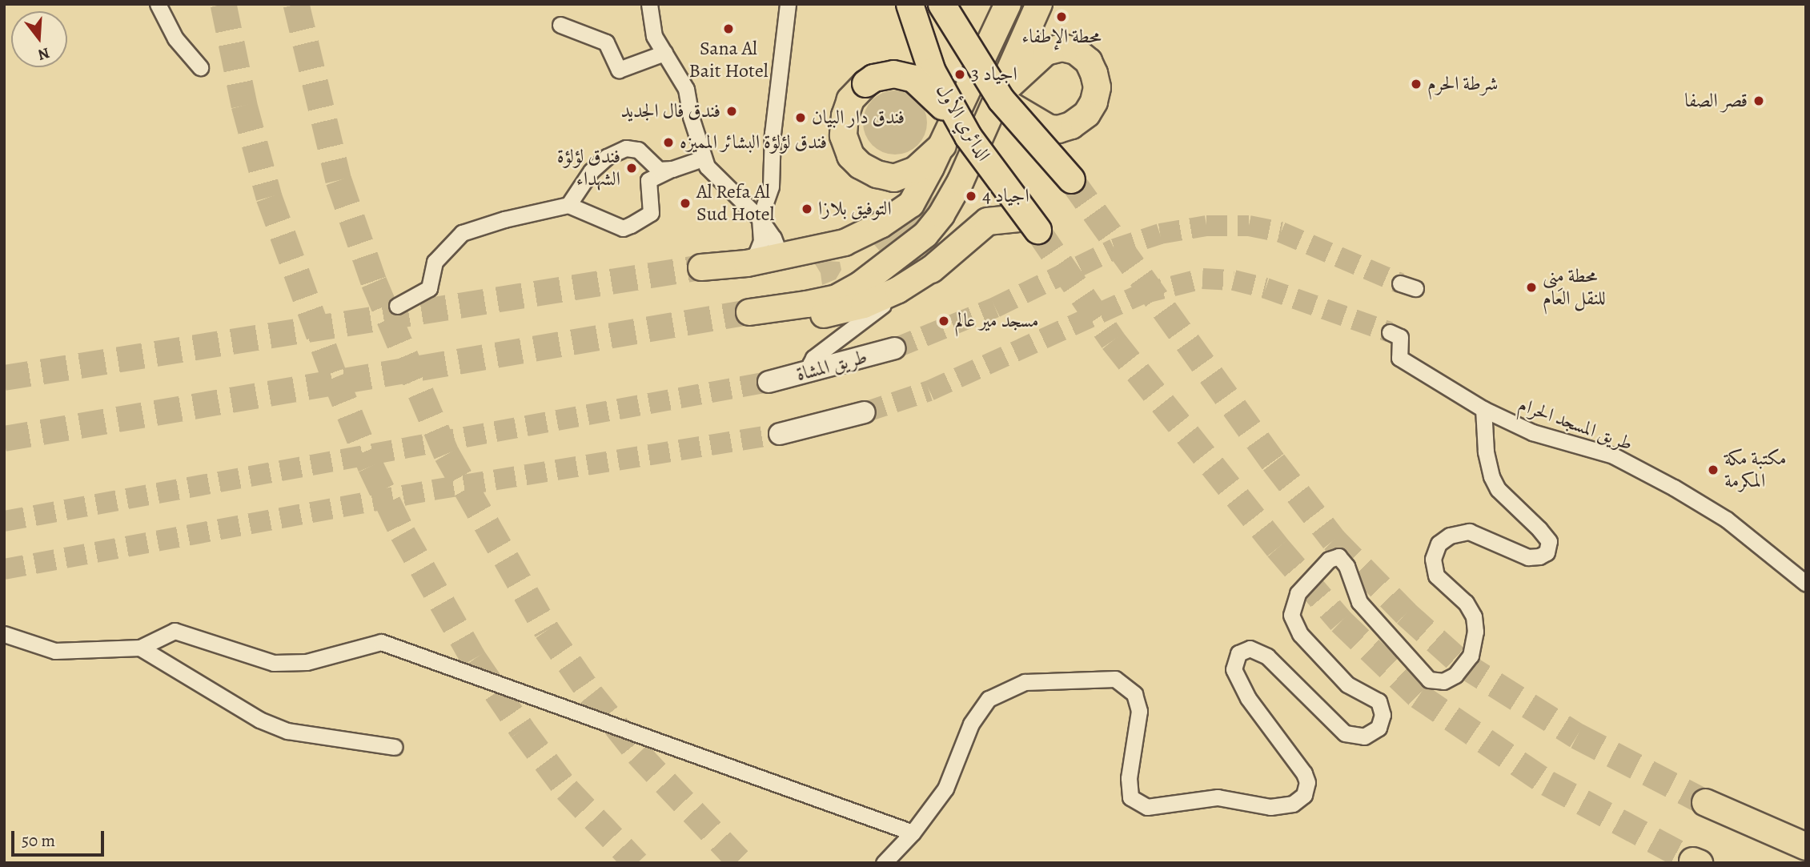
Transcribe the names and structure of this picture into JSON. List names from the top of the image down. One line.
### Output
{"streets":{"highway":["الدائري الأول"],"main road":["طريق المشاة"],"street":["طريق المسجد الحرام"]},"places":["محطة الإطفاء","Sana Al Bait Hotel","اجياد 3","شرطة الحرم","قصر الصفا","فندق فال الجديد","فندق دار البيان","فندق لؤلؤة البشائر المميزه","فندق لؤلؤة الشهداء","اجياد 4","Al Refa Al Sud Hotel","التوفيق بلازا","محطة مِنى للنقل العام","مسجد مير عالم","مكتبة مكة المكرمة"],"scale_bar":"50 m","north":"bottom"}
